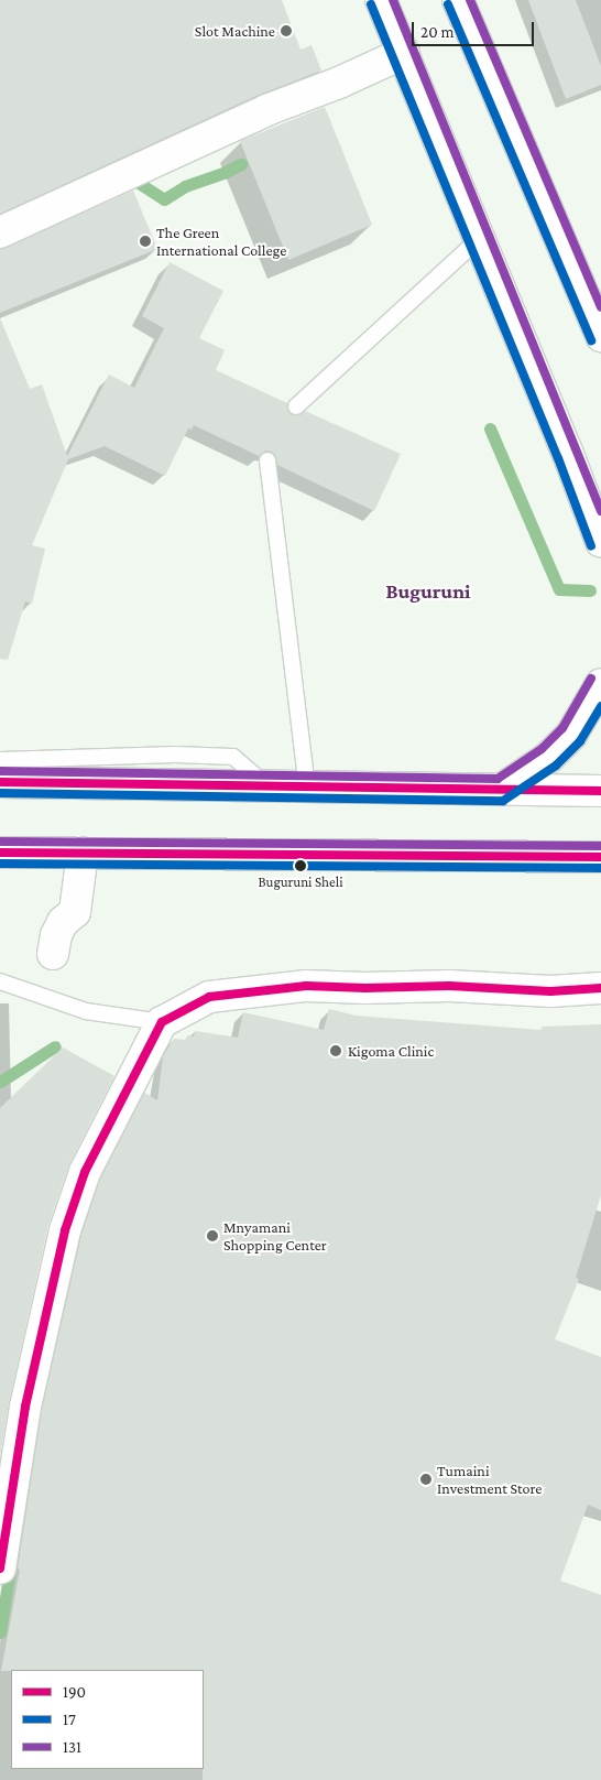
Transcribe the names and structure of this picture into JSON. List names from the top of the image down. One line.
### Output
{"districts":["Buguruni"],"places":["Slot Machine","The Green International College","Buguruni Sheli","Kigoma Clinic","Mnyamani Shopping Center","Tumaini Investment Store"],"lines":["transit line 131","transit line 17","transit line 190"],"legend":["190","17","131"],"scale_bar":"20 m"}
